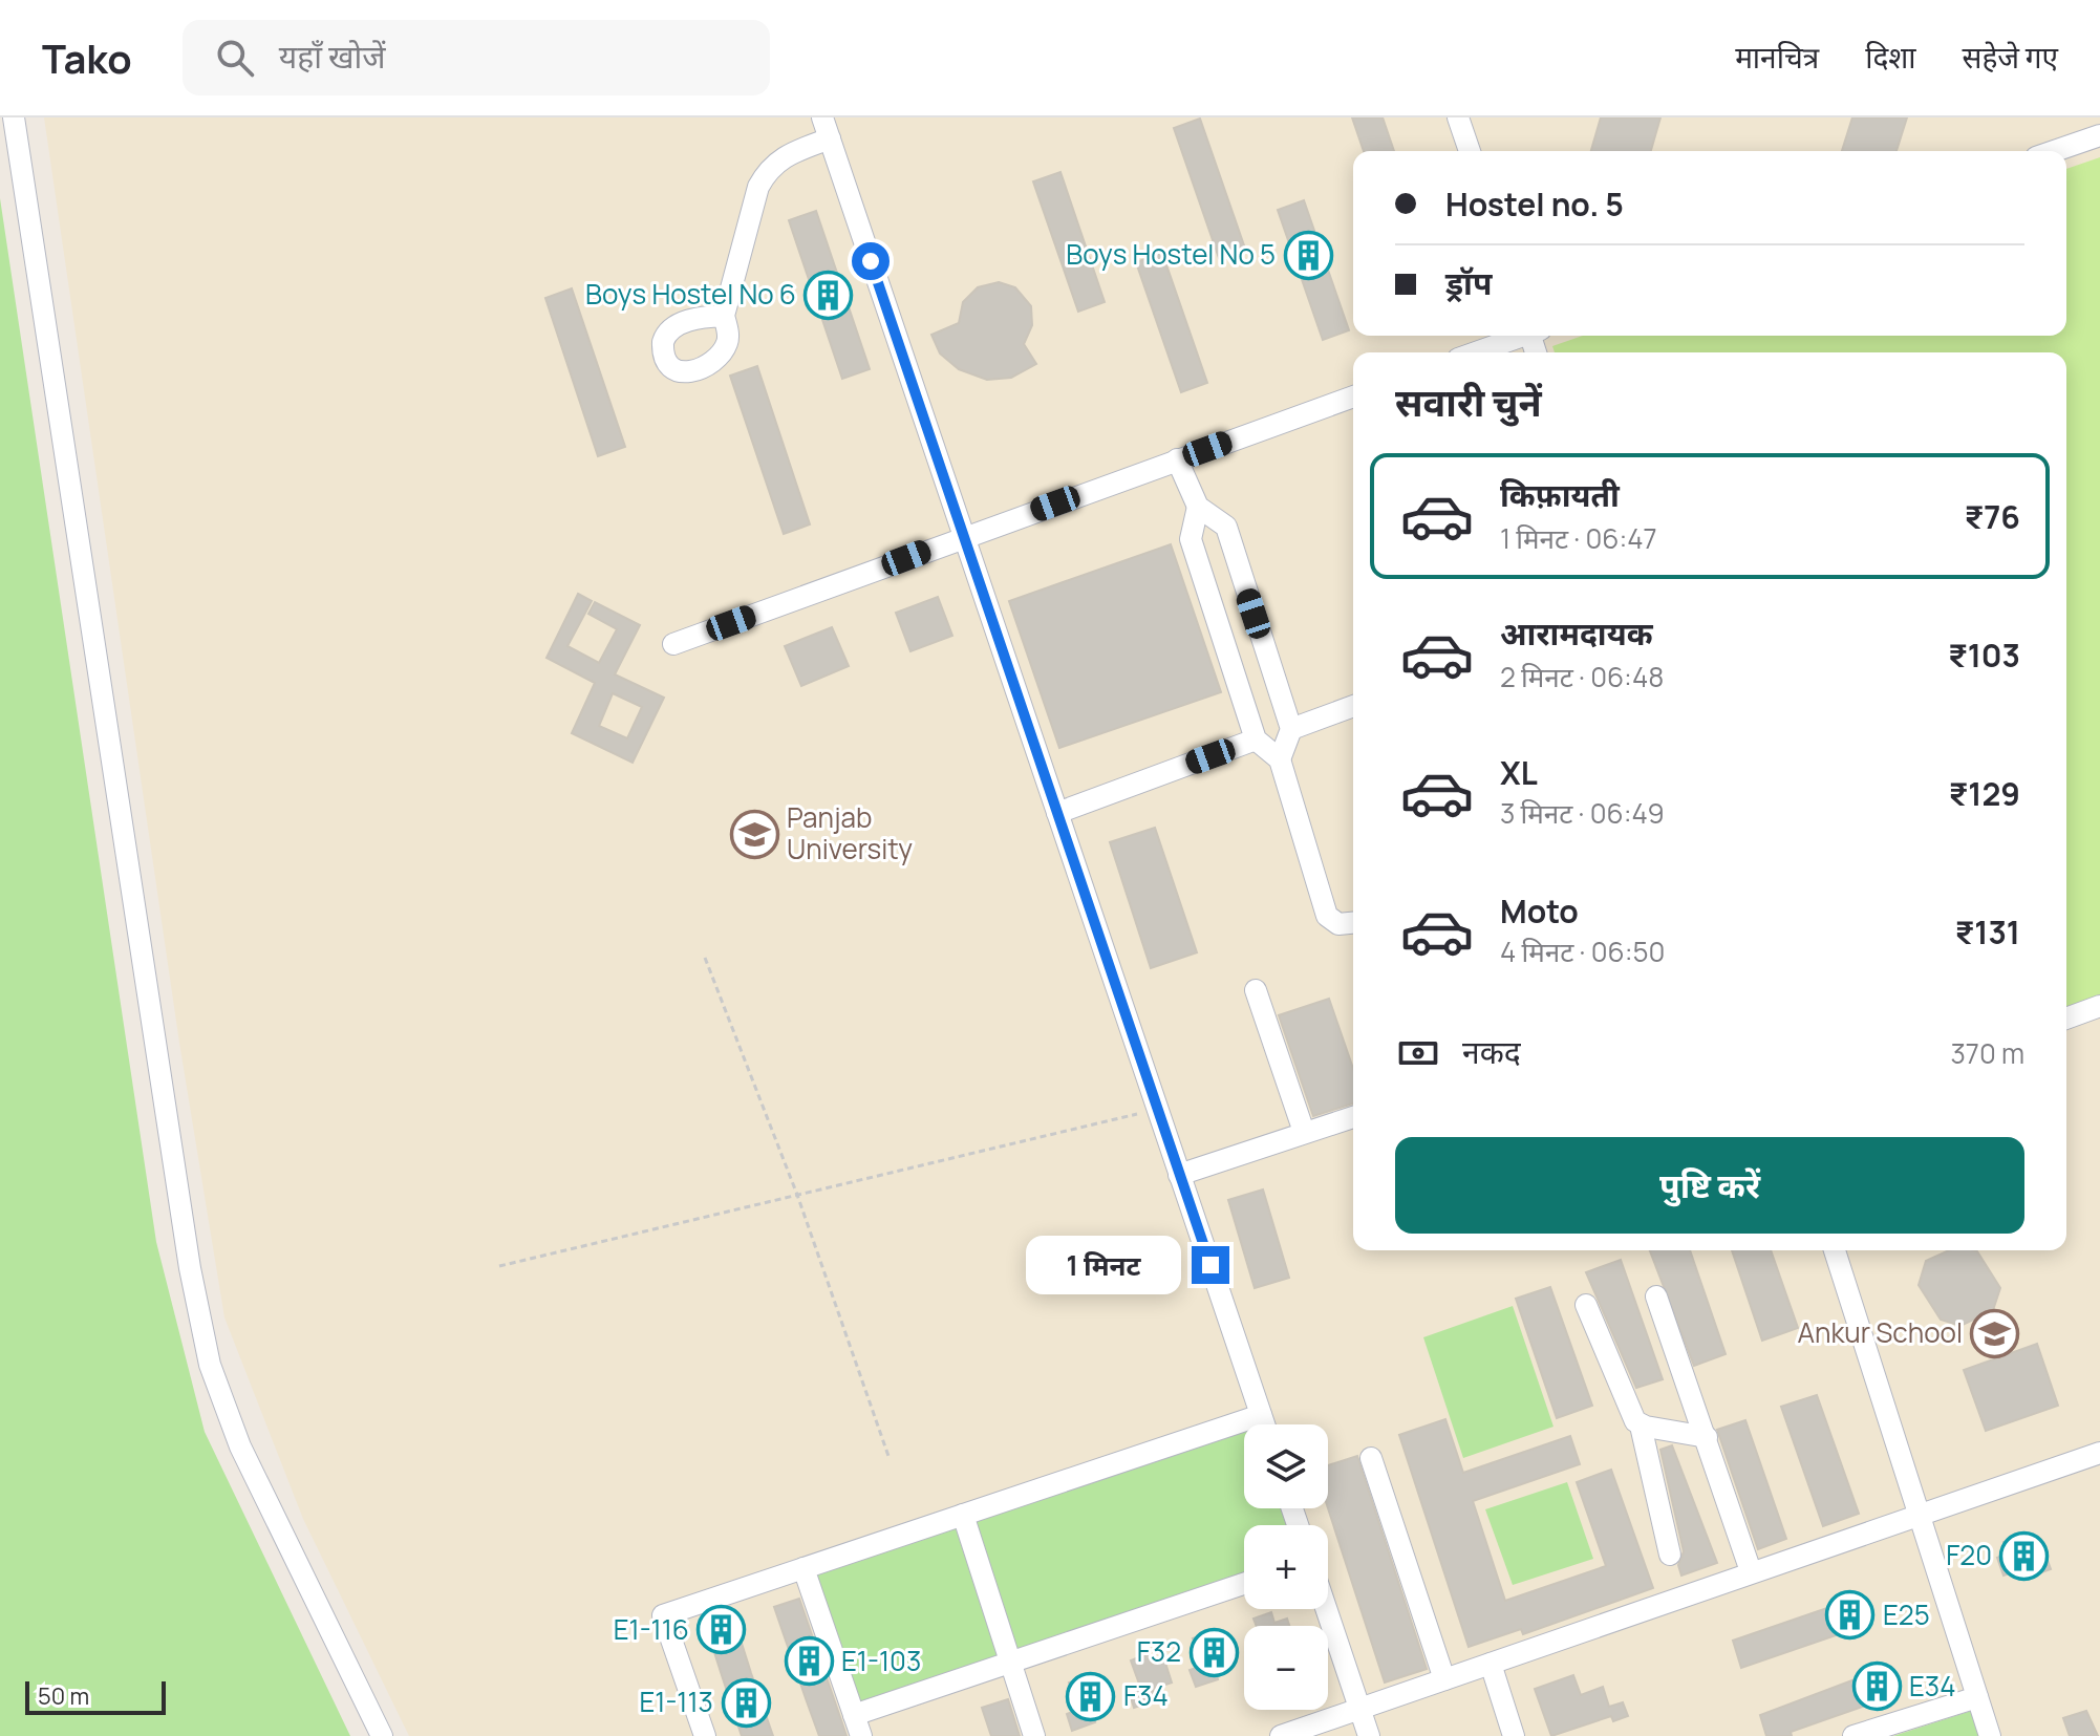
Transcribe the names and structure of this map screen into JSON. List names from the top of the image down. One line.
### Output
{"places":{"building":["Boys Hostel No 5","Boys Hostel No 6","F20","E25","E1-116","F32","E1-103","E34","F34","E1-113"],"school or university":["Panjab University","Ankur School"]},"scale_bar":"50 m","page":{"header":"Tako","search":"यहाँ खोजें","nav":["मानचित्र","दिशा","सहेजे गए"],"banner":["Hostel no. 5","ड्रॉप"],"heading":"सवारी चुनें","list":[{"name":"किफ़ायती","note":"1 मिनट · 06:47","value":"₹76"},{"name":"आरामदायक","note":"2 मिनट · 06:48","value":"₹103"},{"name":"XL","note":"3 मिनट · 06:49","value":"₹129"},{"name":"Moto","note":"4 मिनट · 06:50","value":"₹131"}],"pay":["नकद","370 m"],"buttons":"पुष्टि करें","bubble":"1 मिनट","map_buttons":["+","−"],"scale":"50 m"}}
